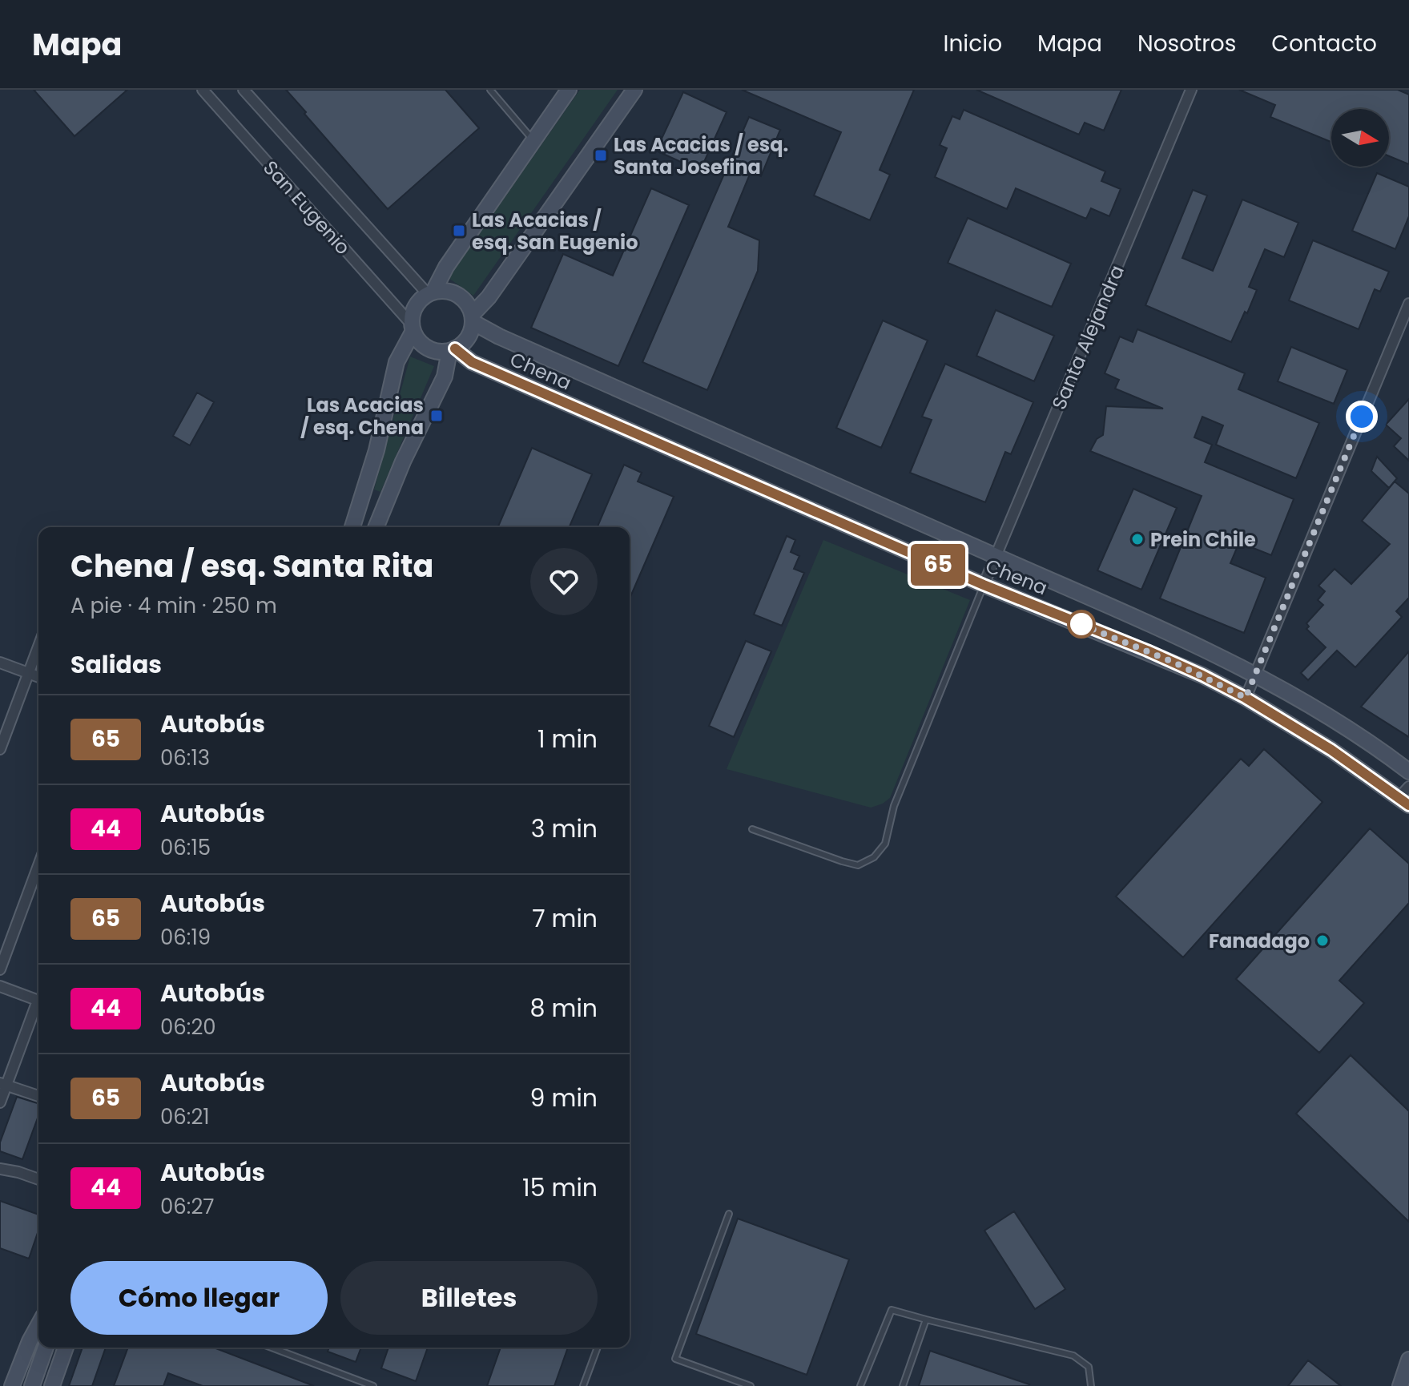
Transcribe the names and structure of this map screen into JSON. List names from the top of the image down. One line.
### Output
{"streets":{"street":["San Eugenio","Santa Alejandra","Chena"]},"crossings":[["San Eugenio","Chena"],["Santa Alejandra","Chena"]],"places":{"transit":["Las Acacias / esq. Santa Josefina","Las Acacias / esq. San Eugenio","Las Acacias / esq. Chena"],"other":["Prein Chile","Fanadago"]},"lines":["bus line 65"],"north":"right","page":{"header":"Mapa","nav":["Inicio","Mapa","Nosotros","Contacto"],"on_map":"65","heading":[["Chena / esq. Santa Rita","A pie · 4 min · 250 m"],"Salidas"],"list":[{"mark":"65","name":"Autobús","note":"06:13","value":"1 min"},{"mark":"44","name":"Autobús","note":"06:15","value":"3 min"},{"mark":"65","name":"Autobús","note":"06:19","value":"7 min"},{"mark":"44","name":"Autobús","note":"06:20","value":"8 min"},{"mark":"65","name":"Autobús","note":"06:21","value":"9 min"},{"mark":"44","name":"Autobús","note":"06:27","value":"15 min"}],"buttons":["Cómo llegar","Billetes"]}}
